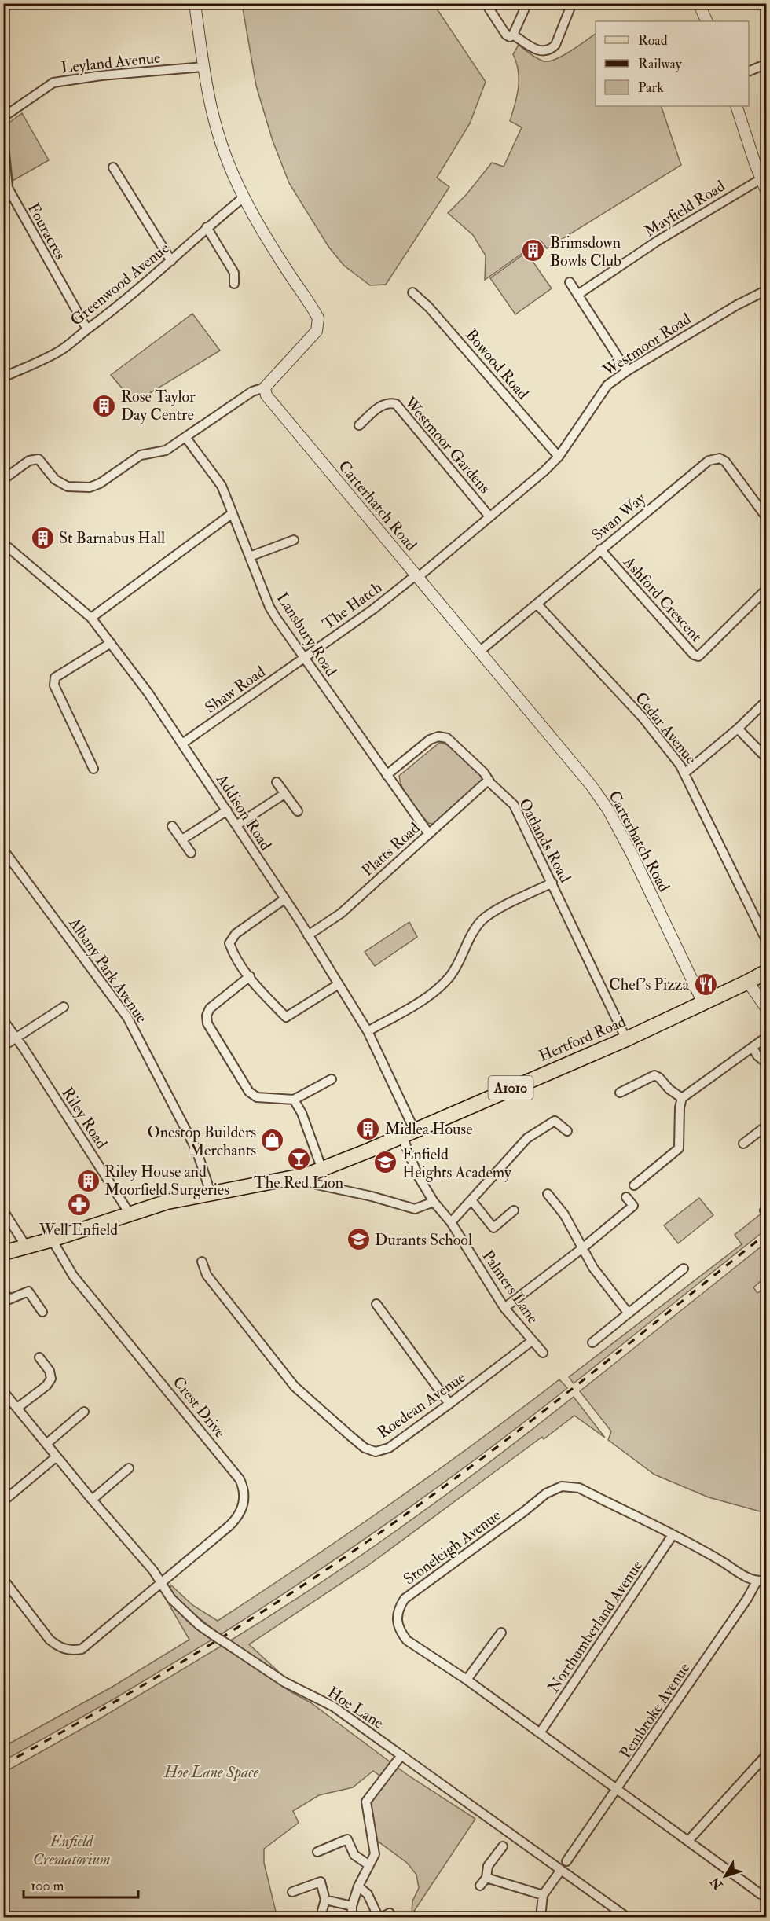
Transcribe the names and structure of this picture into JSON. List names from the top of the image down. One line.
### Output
{"streets":{"main road":["Hertford Road","A1010"],"street":["Leyland Avenue","Mayfield Road","Fouracres","Greenwood Avenue","Westmoor Road","Bowood Road","Westmoor Gardens","Carterhatch Road","Swan Way","Ashford Crescent","The Hatch","Lansbury Road","Shaw Road","Cedar Avenue","Addison Road","Oatlands Road","Platts Road","Albany Park Avenue","Riley Road","Palmers Lane","Roedean Avenue","Crest Drive","Stoneleigh Avenue","Northumberland Avenue","Hoe Lane","Pembroke Avenue"]},"crossings":[["Fouracres","Greenwood Avenue"],["Westmoor Road","Bowood Road"],["Westmoor Road","Westmoor Gardens"],["Westmoor Road","Carterhatch Road"],["Westmoor Road","The Hatch"],["Carterhatch Road","Swan Way"],["Carterhatch Road","The Hatch"],["Carterhatch Road","Hertford Road"],["Swan Way","Ashford Crescent"],["Swan Way","Cedar Avenue"],["The Hatch","Lansbury Road"],["The Hatch","Shaw Road"],["Lansbury Road","Shaw Road"],["Lansbury Road","Oatlands Road"],["Lansbury Road","Platts Road"],["Shaw Road","Addison Road"],["Addison Road","Platts Road"],["Addison Road","Hertford Road"],["Addison Road","Palmers Lane"],["Oatlands Road","Platts Road"],["Oatlands Road","Hertford Road"],["Albany Park Avenue","Hertford Road"],["Hertford Road","Riley Road"],["Hertford Road","Palmers Lane"],["Hertford Road","Crest Drive"],["Palmers Lane","Roedean Avenue"],["Crest Drive","Hoe Lane"],["Stoneleigh Avenue","Northumberland Avenue"],["Stoneleigh Avenue","Pembroke Avenue"]],"parks":["Hoe Lane Space","Enfield Crematorium"],"places":{"building":["Brimsdown Bowls Club","Rose Taylor Day Centre","St Barnabus Hall","Midlea House","Riley House and Moorfield Surgeries"],"restaurant":["Chef's Pizza"],"shop":["Onestop Builders Merchants"],"bar":["The Red Lion"],"school or university":["Enfield Heights Academy","Durants School"],"pharmacy":["Well Enfield"]},"legend":["Road","Railway","Park"],"scale_bar":"100 m","north":"bottom left"}
